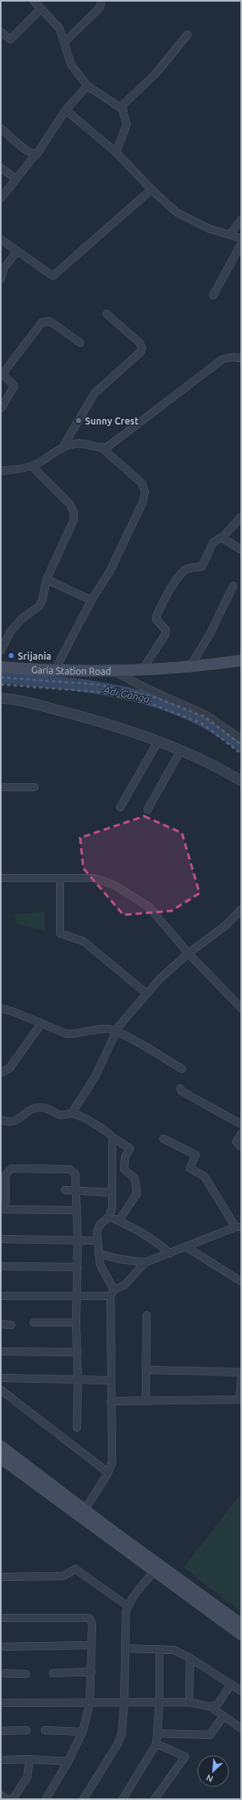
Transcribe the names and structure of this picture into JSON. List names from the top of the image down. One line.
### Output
{"streets":{"main road":["Garia Station Road"]},"water":["Adi Ganga"],"places":["Sunny Crest","Srijania"],"north":"bottom left"}
